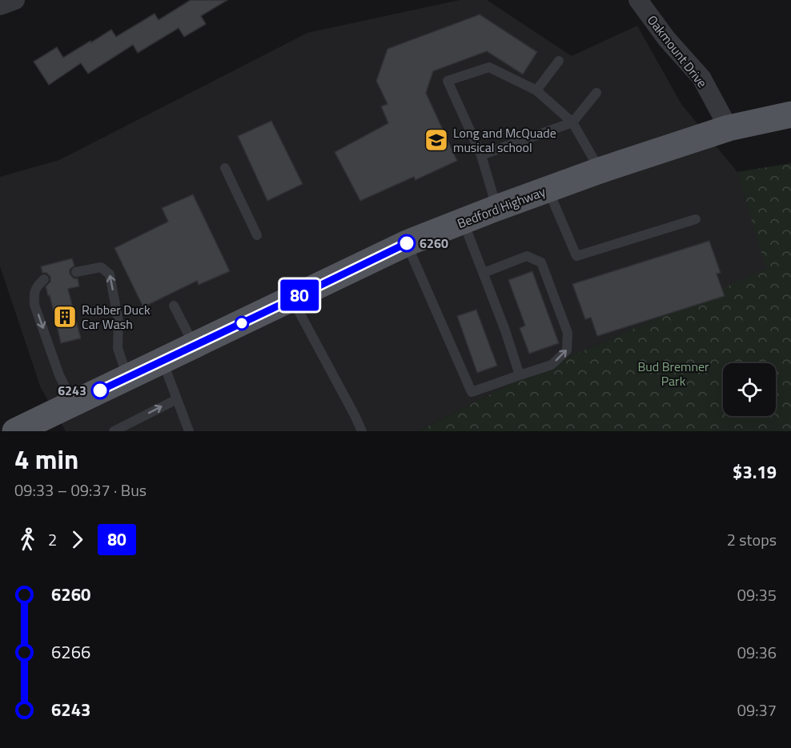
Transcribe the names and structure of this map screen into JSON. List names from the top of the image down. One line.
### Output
{"streets":{"main road":["Bedford Highway"],"street":["Oakmount Drive"]},"crossings":[["Oakmount Drive","Bedford Highway"]],"parks":["Bud Bremner Park"],"places":{"school or university":["Long and McQuade musical school"],"other":["6260","6243"],"building":["Rubber Duck Car Wash"]},"lines":["bus line 80"],"page":{"on_map":"80","heading":["4 min","09:33 – 09:37 · Bus","$3.19"],"legs":["2","80","2 stops"],"list":[{"name":"6260","value":"09:35"},{"name":"6266","value":"09:36"},{"name":"6243","value":"09:37"}]}}
